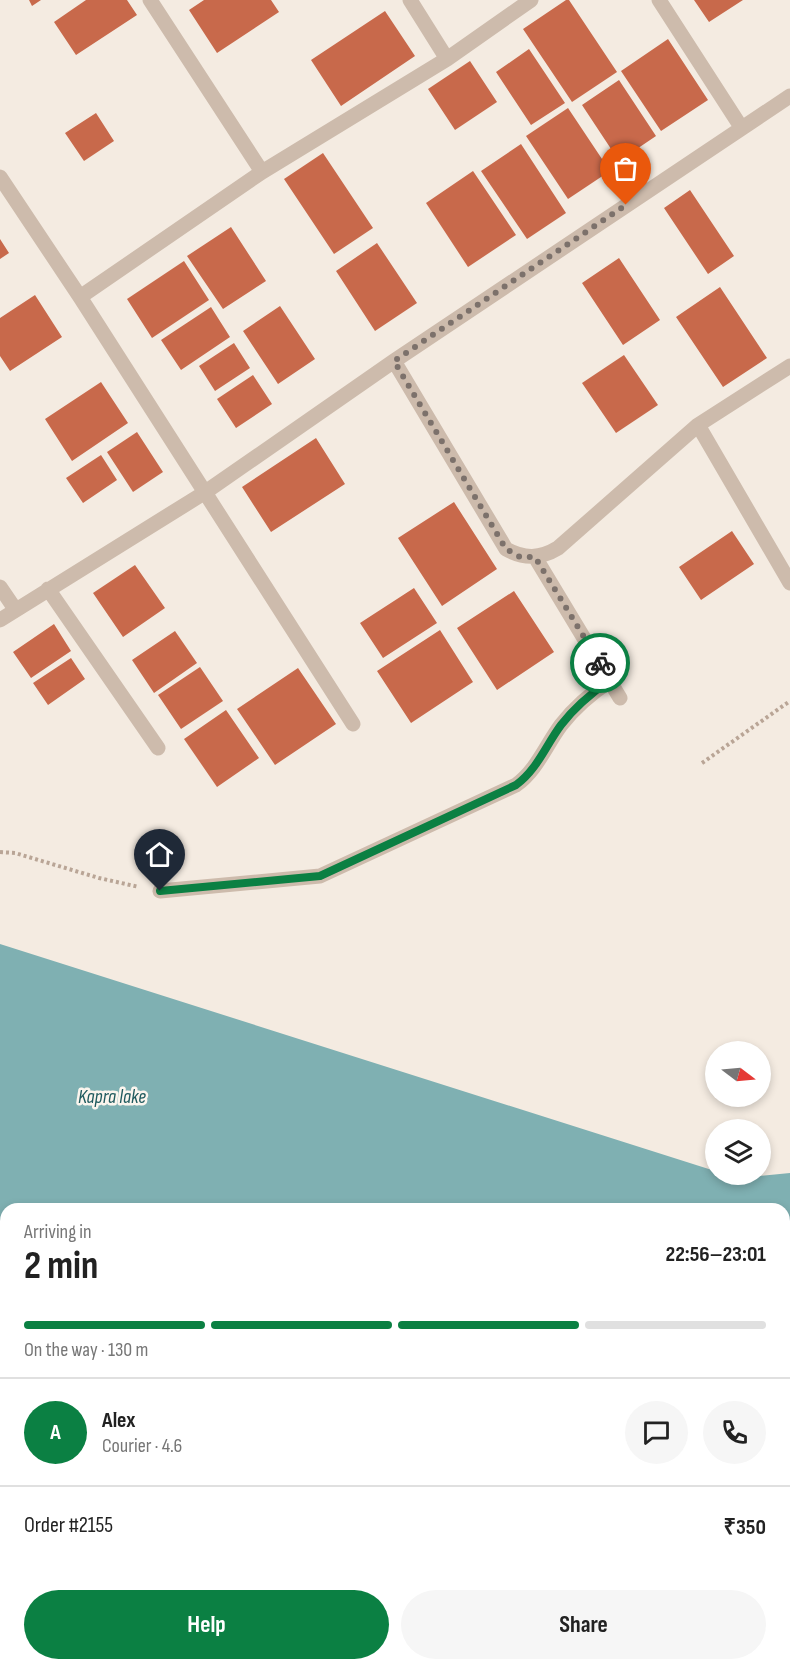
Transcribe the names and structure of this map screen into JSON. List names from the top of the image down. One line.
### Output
{"water":["Kapra lake"],"north":"right","page":{"heading":["2 min","Arriving in","22:56–23:01"],"panel":["Alex","Courier · 4.6","Order #2155","₹350"],"bar":"On the way · 130 m","round":"A","buttons":["Help","Share"]}}
